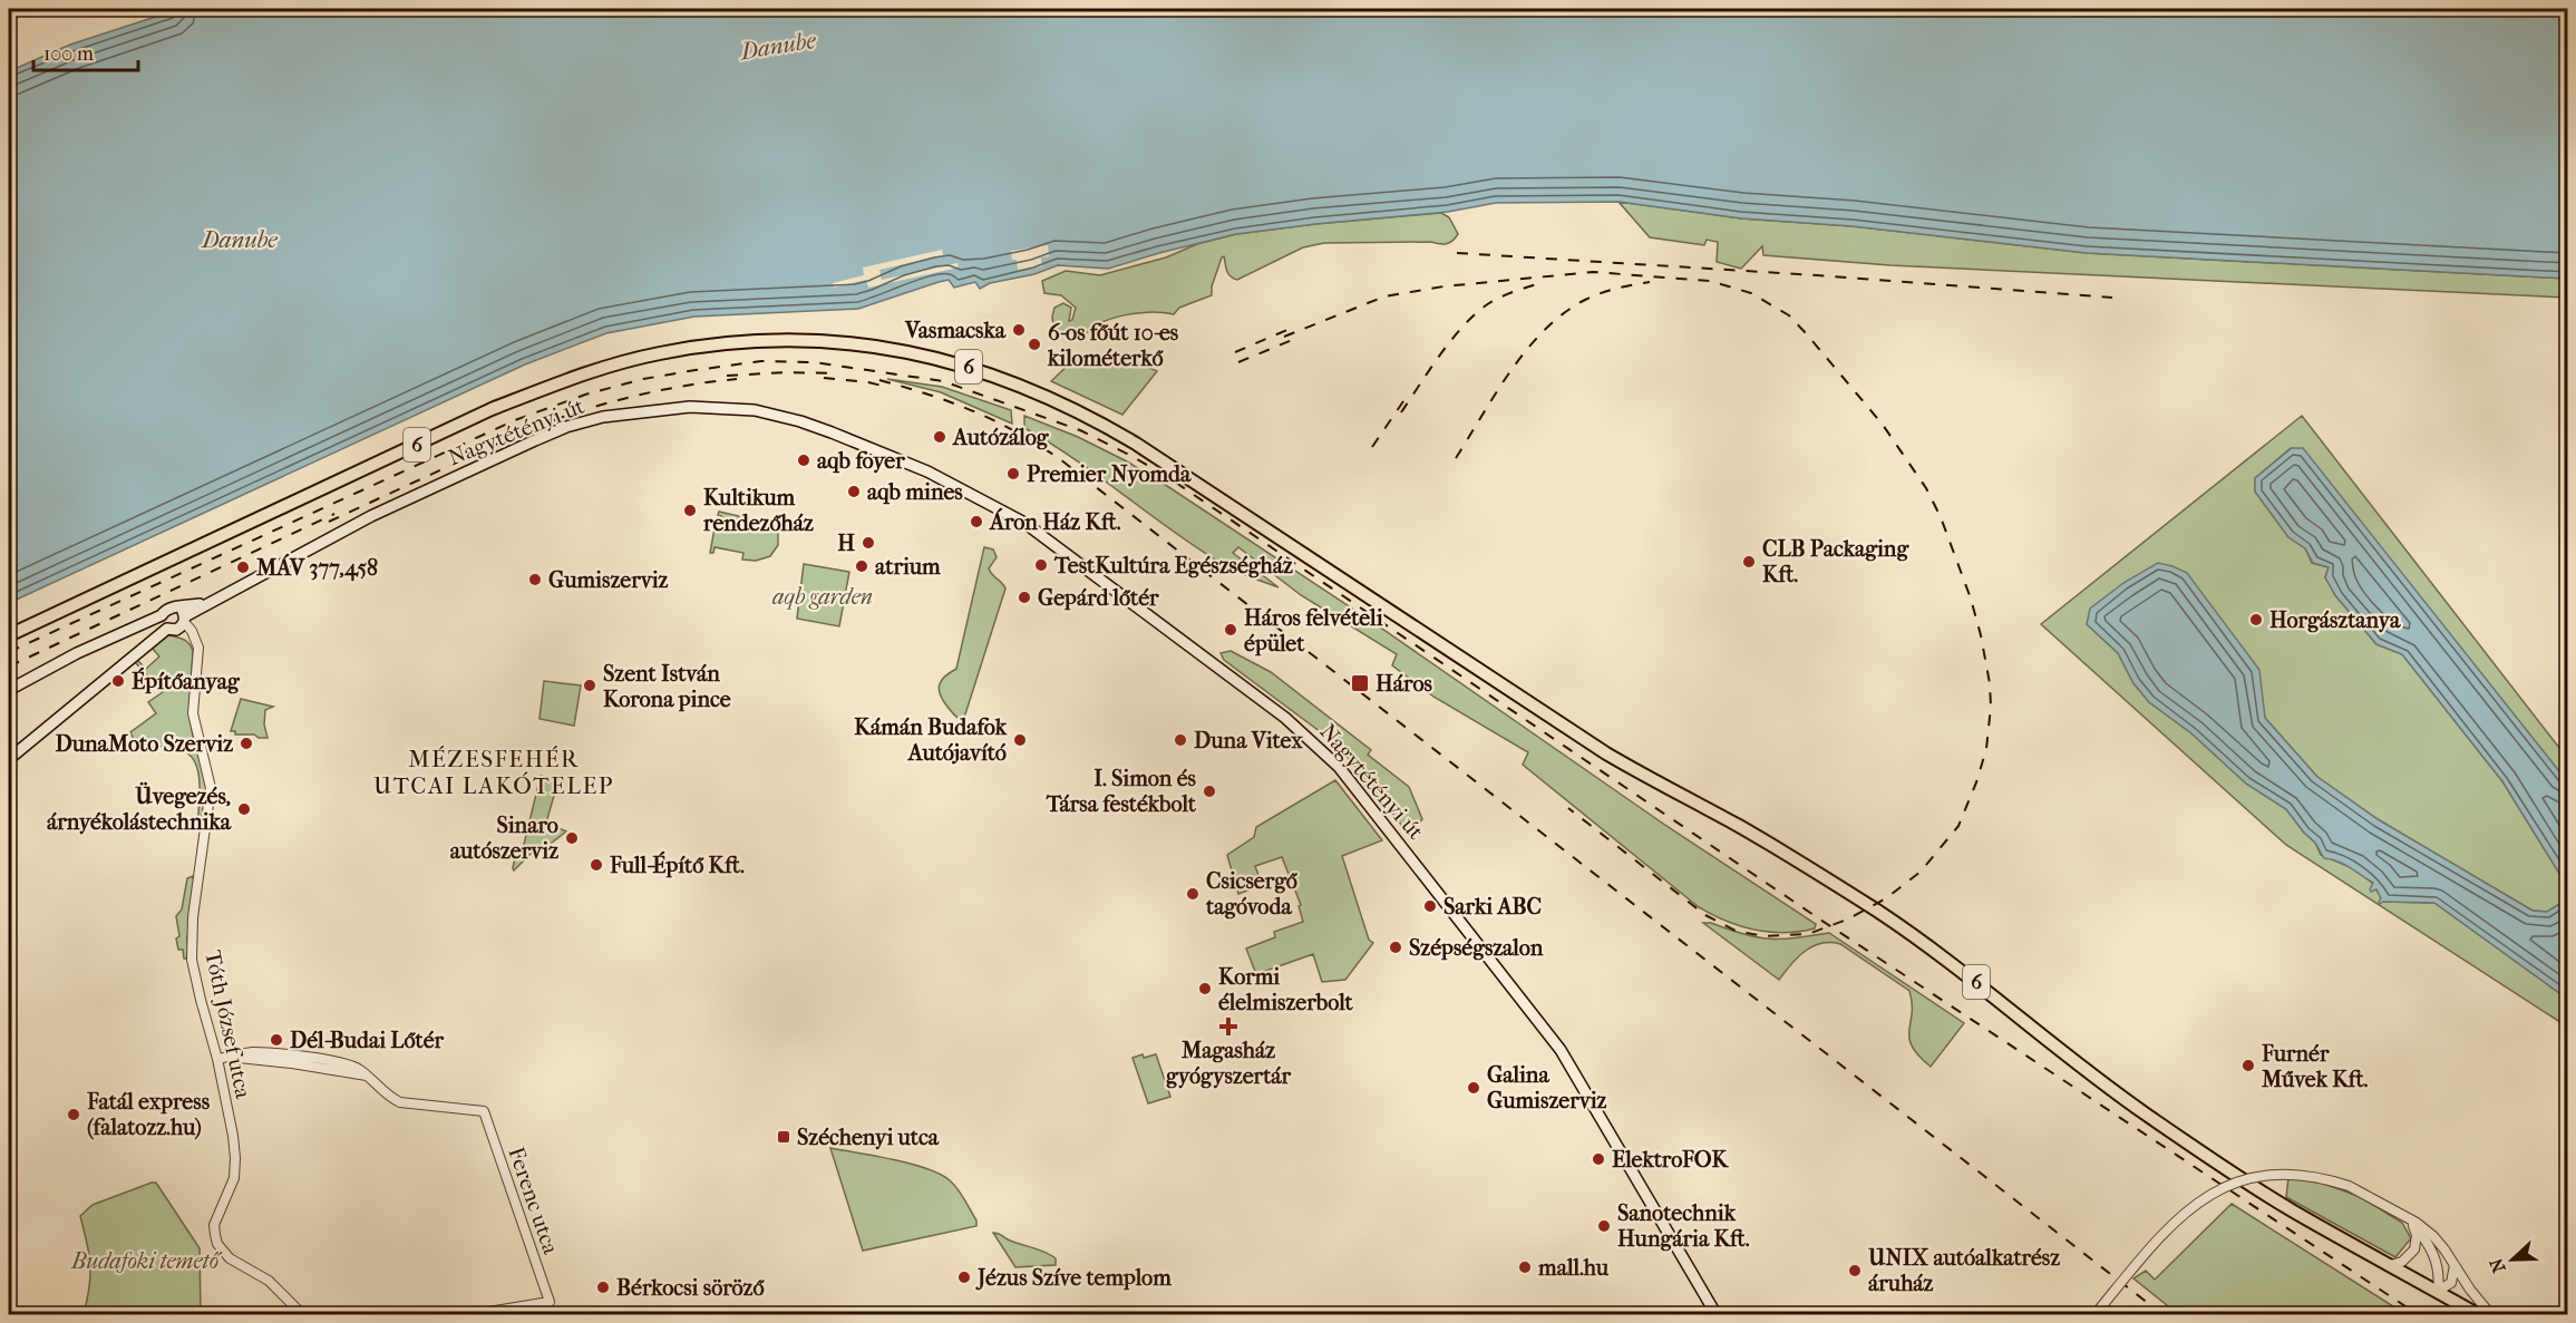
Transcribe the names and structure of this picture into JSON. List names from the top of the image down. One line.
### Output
{"streets":{"main road":["6","Nagytétényi út"],"street":["Tóth József utca","Ferenc utca"]},"crossings":[["Nagytétényi út","Tóth József utca"],["Tóth József utca","Ferenc utca"]],"districts":["MÉZESFEHÉR UTCAI LAKÓTELEP"],"water":["Danube"],"parks":["aqb garden","Budafoki temető"],"places":{"other":["Vasmacska","6-os főút 10-es kilométerkő","Autózálog","aqb foyer","Premier Nyomda","aqb mines","Kultikum rendezőház","Áron Ház Kft.","H","CLB Packaging Kft.","TestKultúra Egészségház","atrium","MÁV 377,458","Gumiszerviz","Gepárd lőtér","Horgásztanya","Háros felvételi épület","Építőanyag","Szent István Korona pince","Kámán Budafok Autójavító","Duna Vitex","DunaMoto Szerviz","I. Simon és Társa festékbolt","Üvegezés, árnyékolástechnika","Sinaro autószerviz","Full-Építő Kft.","Csicsergő tagóvoda","Sarki ABC","Szépségszalon","Kormi élelmiszerbolt","Dél-Budai Lőtér","Furnér Művek Kft.","Galina Gumiszerviz","Fatál express (falatozz.hu)","ElektroFOK","Sanotechnik Hungária Kft.","mall.hu","UNIX autóalkatrész áruház","Jézus Szíve templom","Bérkocsi söröző"],"transit":["Háros","Széchenyi utca"],"health":["Magasház gyógyszertár"]},"scale_bar":"100 m","north":"left"}
